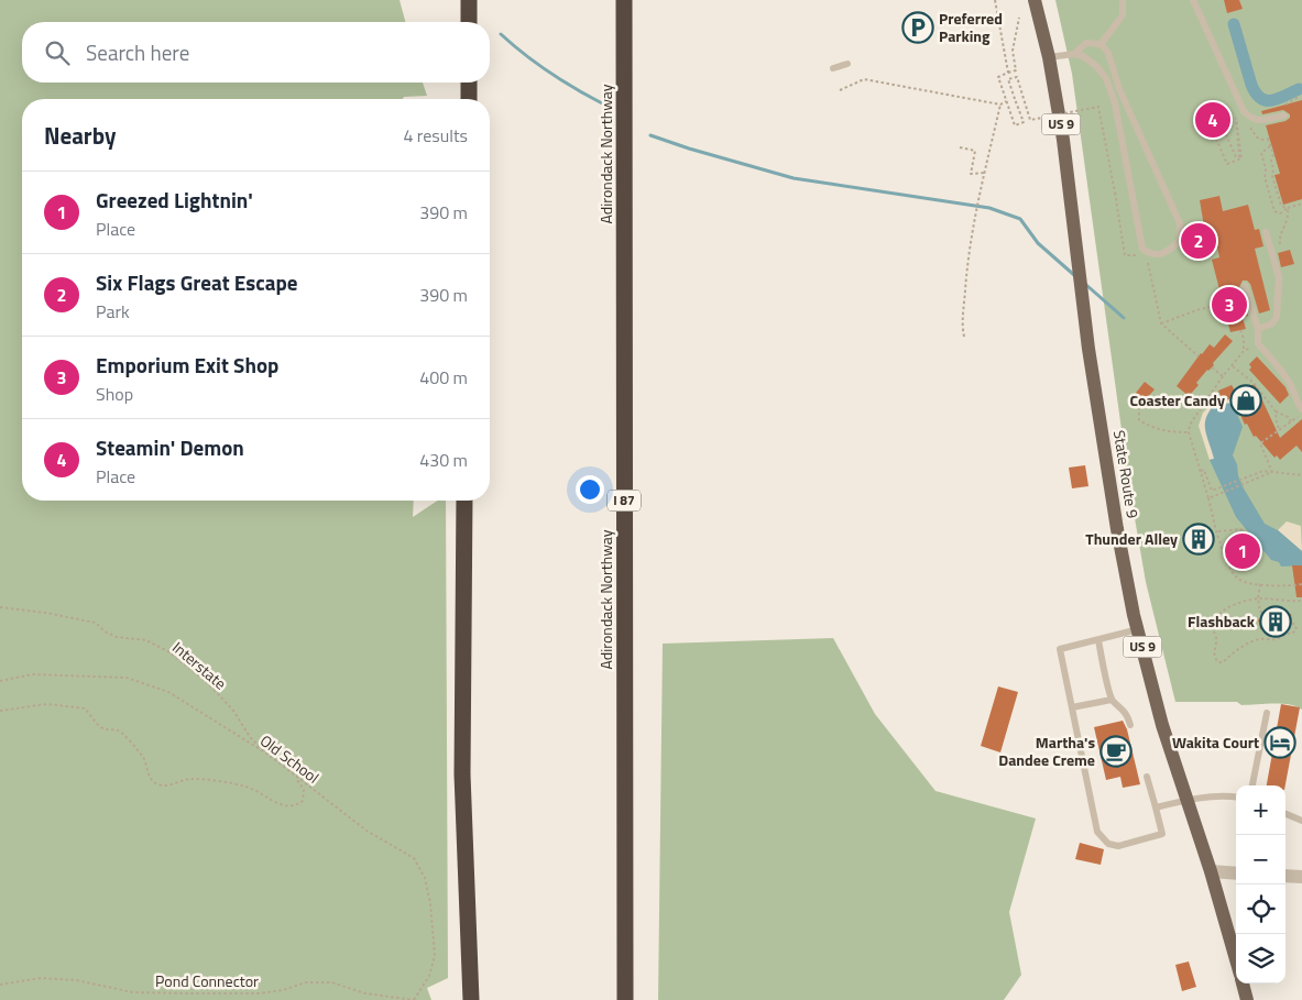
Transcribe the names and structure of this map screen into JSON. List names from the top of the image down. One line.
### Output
{"streets":{"highway":["Adirondack Northway","I 87"],"main road":["US 9","State Route 9"],"path":["Interstate","Old School","Pond Connector"]},"crossings":[["Interstate","Old School"],["Old School","Pond Connector"]],"places":{"parking":["Preferred Parking"],"shop":["Coaster Candy"],"building":["Thunder Alley","Flashback"],"hotel":["Wakita Court"],"cafe":["Martha's Dandee Creme"]},"page":{"search":"Search here","heading":["Nearby","4 results"],"pins":["4","2","3","1"],"list":[{"mark":"1","name":"Greezed Lightnin'","note":"Place","value":"390 m"},{"mark":"2","name":"Six Flags Great Escape","note":"Park","value":"390 m"},{"mark":"3","name":"Emporium Exit Shop","note":"Shop","value":"400 m"},{"mark":"4","name":"Steamin' Demon","note":"Place","value":"430 m"}],"map_buttons":["+","−"]}}
